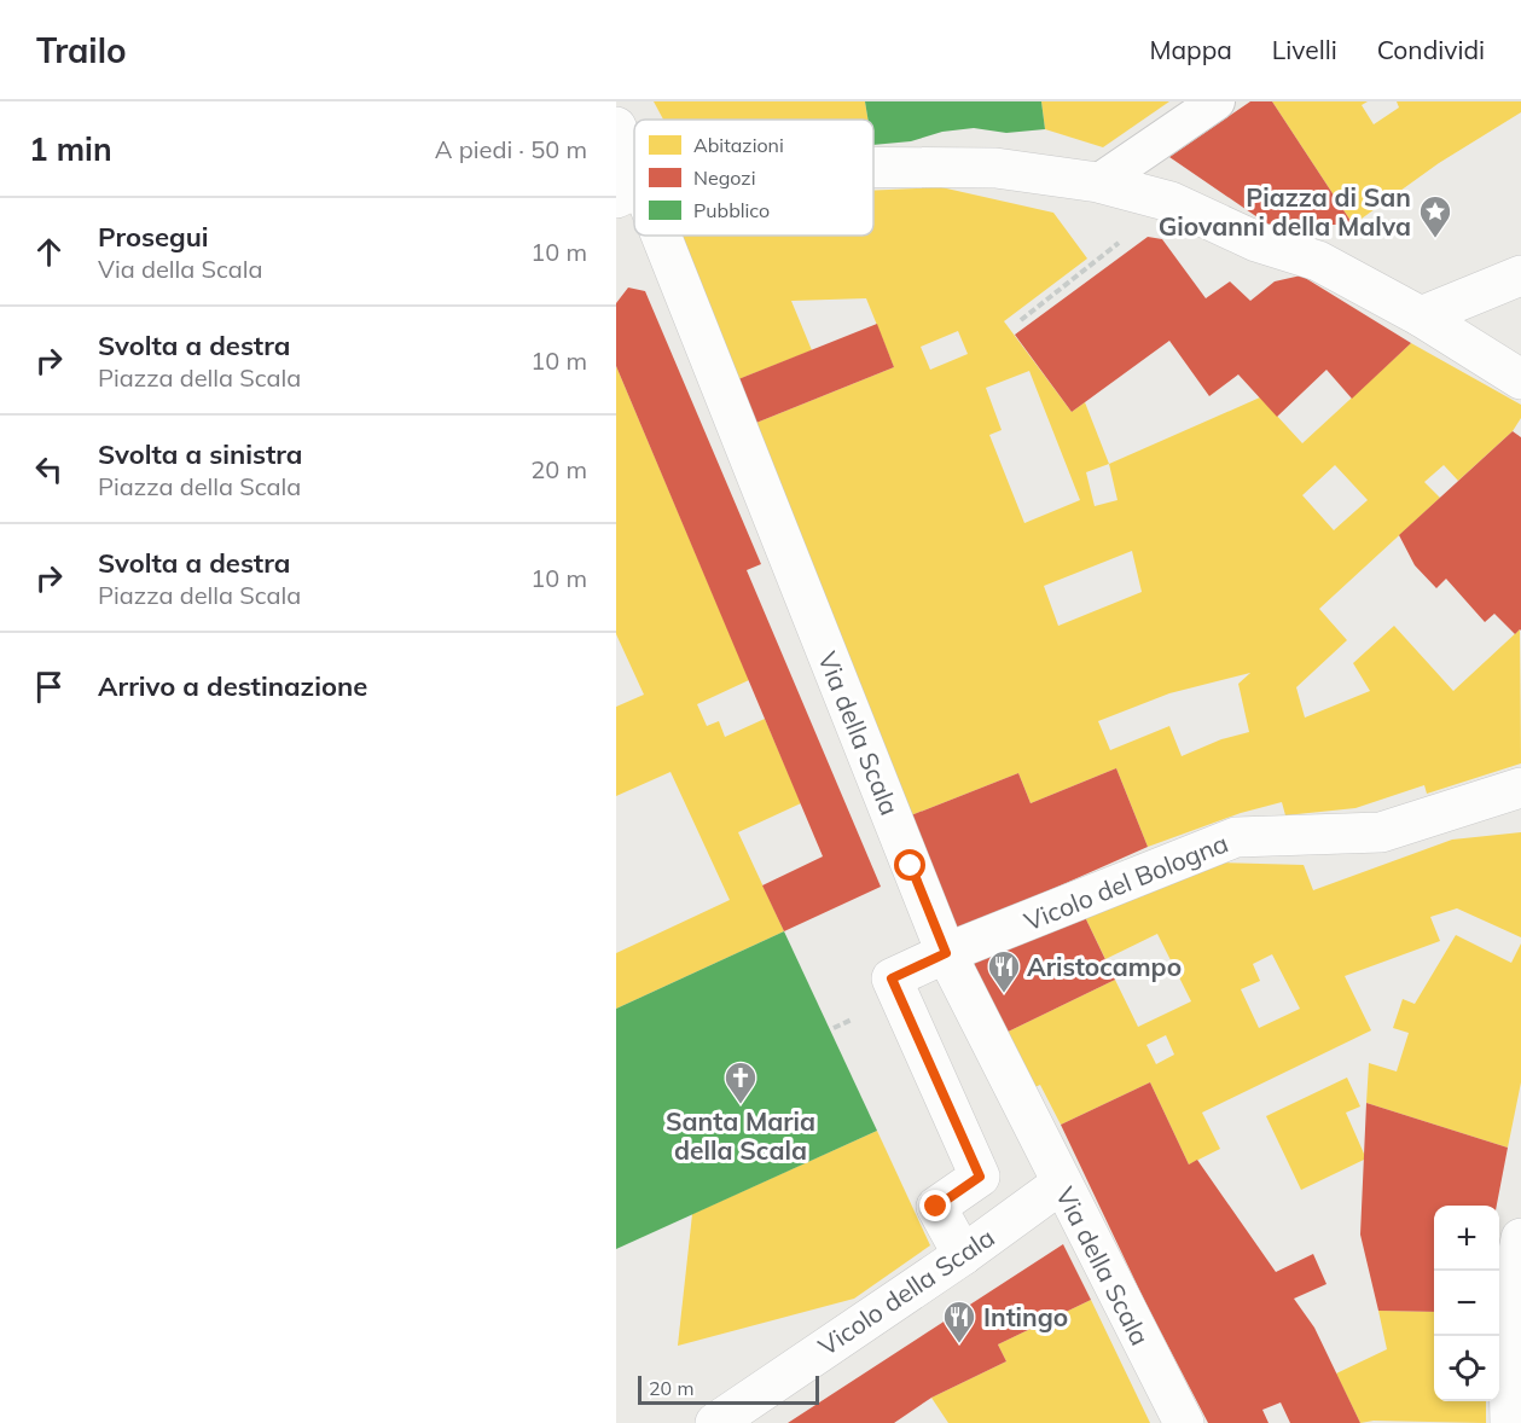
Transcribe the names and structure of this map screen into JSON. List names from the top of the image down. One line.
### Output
{"streets":{"street":["Via della Scala","Vicolo del Bologna","Vicolo della Scala"]},"crossings":[["Via della Scala","Vicolo del Bologna"],["Via della Scala","Vicolo della Scala"],["Vicolo del Bologna","Vicolo della Scala"]],"places":{"place":["Piazza di San Giovanni della Malva"],"restaurant":["Aristocampo","Intingo"],"church":["Santa Maria della Scala"]},"legend":["Abitazioni","Negozi","Pubblico"],"scale_bar":"20 m","page":{"header":"Trailo","nav":["Mappa","Livelli","Condividi"],"heading":["1 min","A piedi · 50 m"],"list":[["Prosegui","Via della Scala","10 m"],["Svolta a destra","Piazza della Scala","10 m"],["Svolta a sinistra","Piazza della Scala","20 m"],["Svolta a destra","Piazza della Scala","10 m"],"Arrivo a destinazione"],"map_buttons":["+","−"],"scale":"20 m"}}
